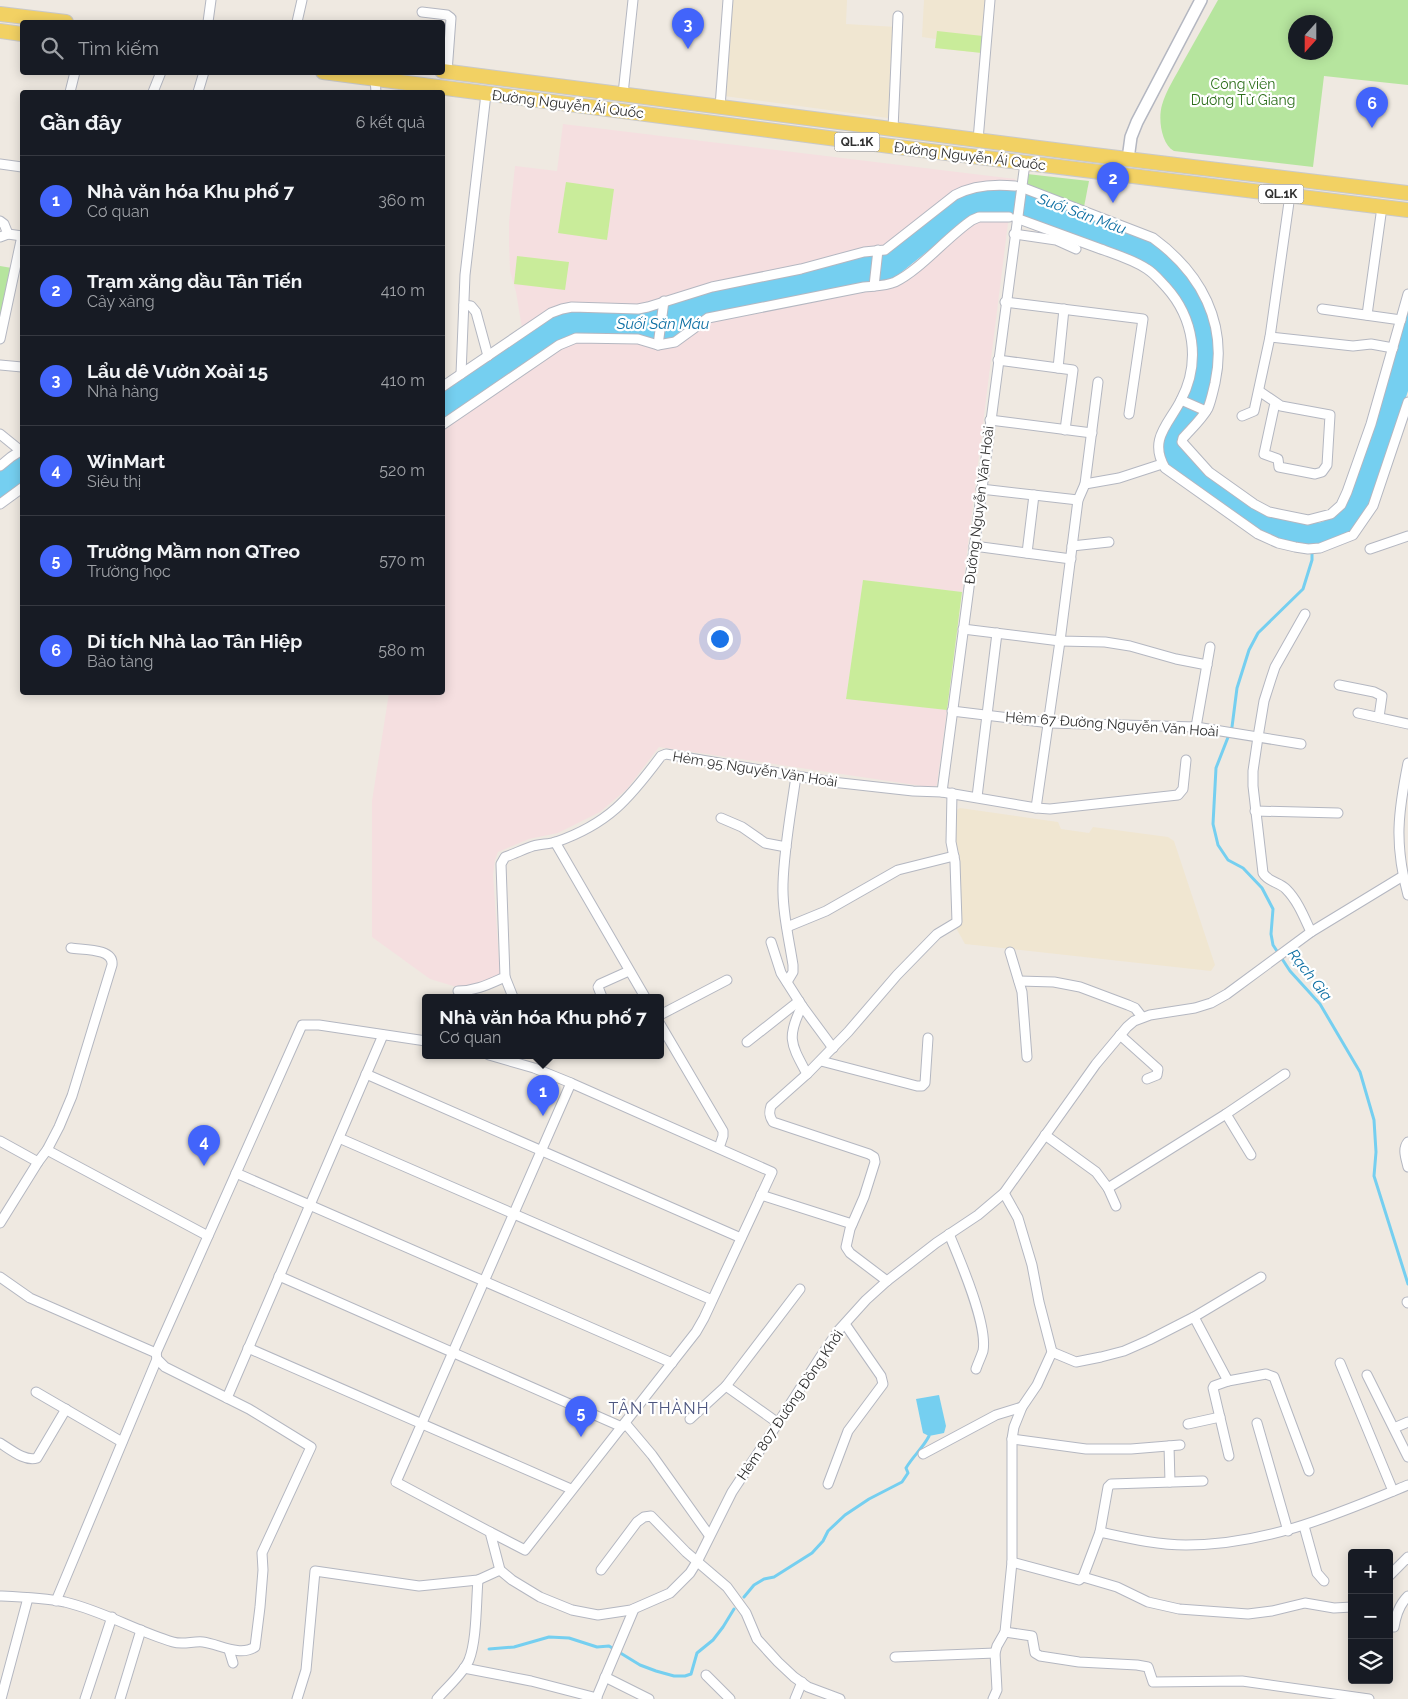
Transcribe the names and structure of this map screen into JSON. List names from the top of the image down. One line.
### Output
{"streets":{"main road":["Đường Nguyễn Ái Quốc","QL.1K"],"street":["Đường Nguyễn Văn Hoài","Hẻm 67 Đường Nguyễn Văn Hoài","Hẻm 95 Nguyễn Văn Hoài","Hẻm 807 Đường Đồng Khởi"]},"crossings":[["Đường Nguyễn Văn Hoài","Hẻm 67 Đường Nguyễn Văn Hoài"],["Đường Nguyễn Văn Hoài","Hẻm 95 Nguyễn Văn Hoài"]],"districts":["TÂN THÀNH"],"water":["Suối Săn Máu","Rạch Gia"],"parks":["Công viên Dương Tử Giang"],"north":"bottom","page":{"pins":["3","6","2","1","4","5"],"search":"Tìm kiếm","heading":["Gần đây","6 kết quả"],"list":[{"mark":"1","name":"Nhà văn hóa Khu phố 7","note":"Cơ quan","value":"360 m"},{"mark":"2","name":"Trạm xăng dầu Tân Tiến","note":"Cây xăng","value":"410 m"},{"mark":"3","name":"Lẩu dê Vườn Xoài 15","note":"Nhà hàng","value":"410 m"},{"mark":"4","name":"WinMart","note":"Siêu thị","value":"520 m"},{"mark":"5","name":"Trường Mầm non QTreo","note":"Trường học","value":"570 m"},{"mark":"6","name":"Di tích Nhà lao Tân Hiệp","note":"Bảo tàng","value":"580 m"}],"popup":["Nhà văn hóa Khu phố 7","Cơ quan"],"map_buttons":["+","−"]}}
